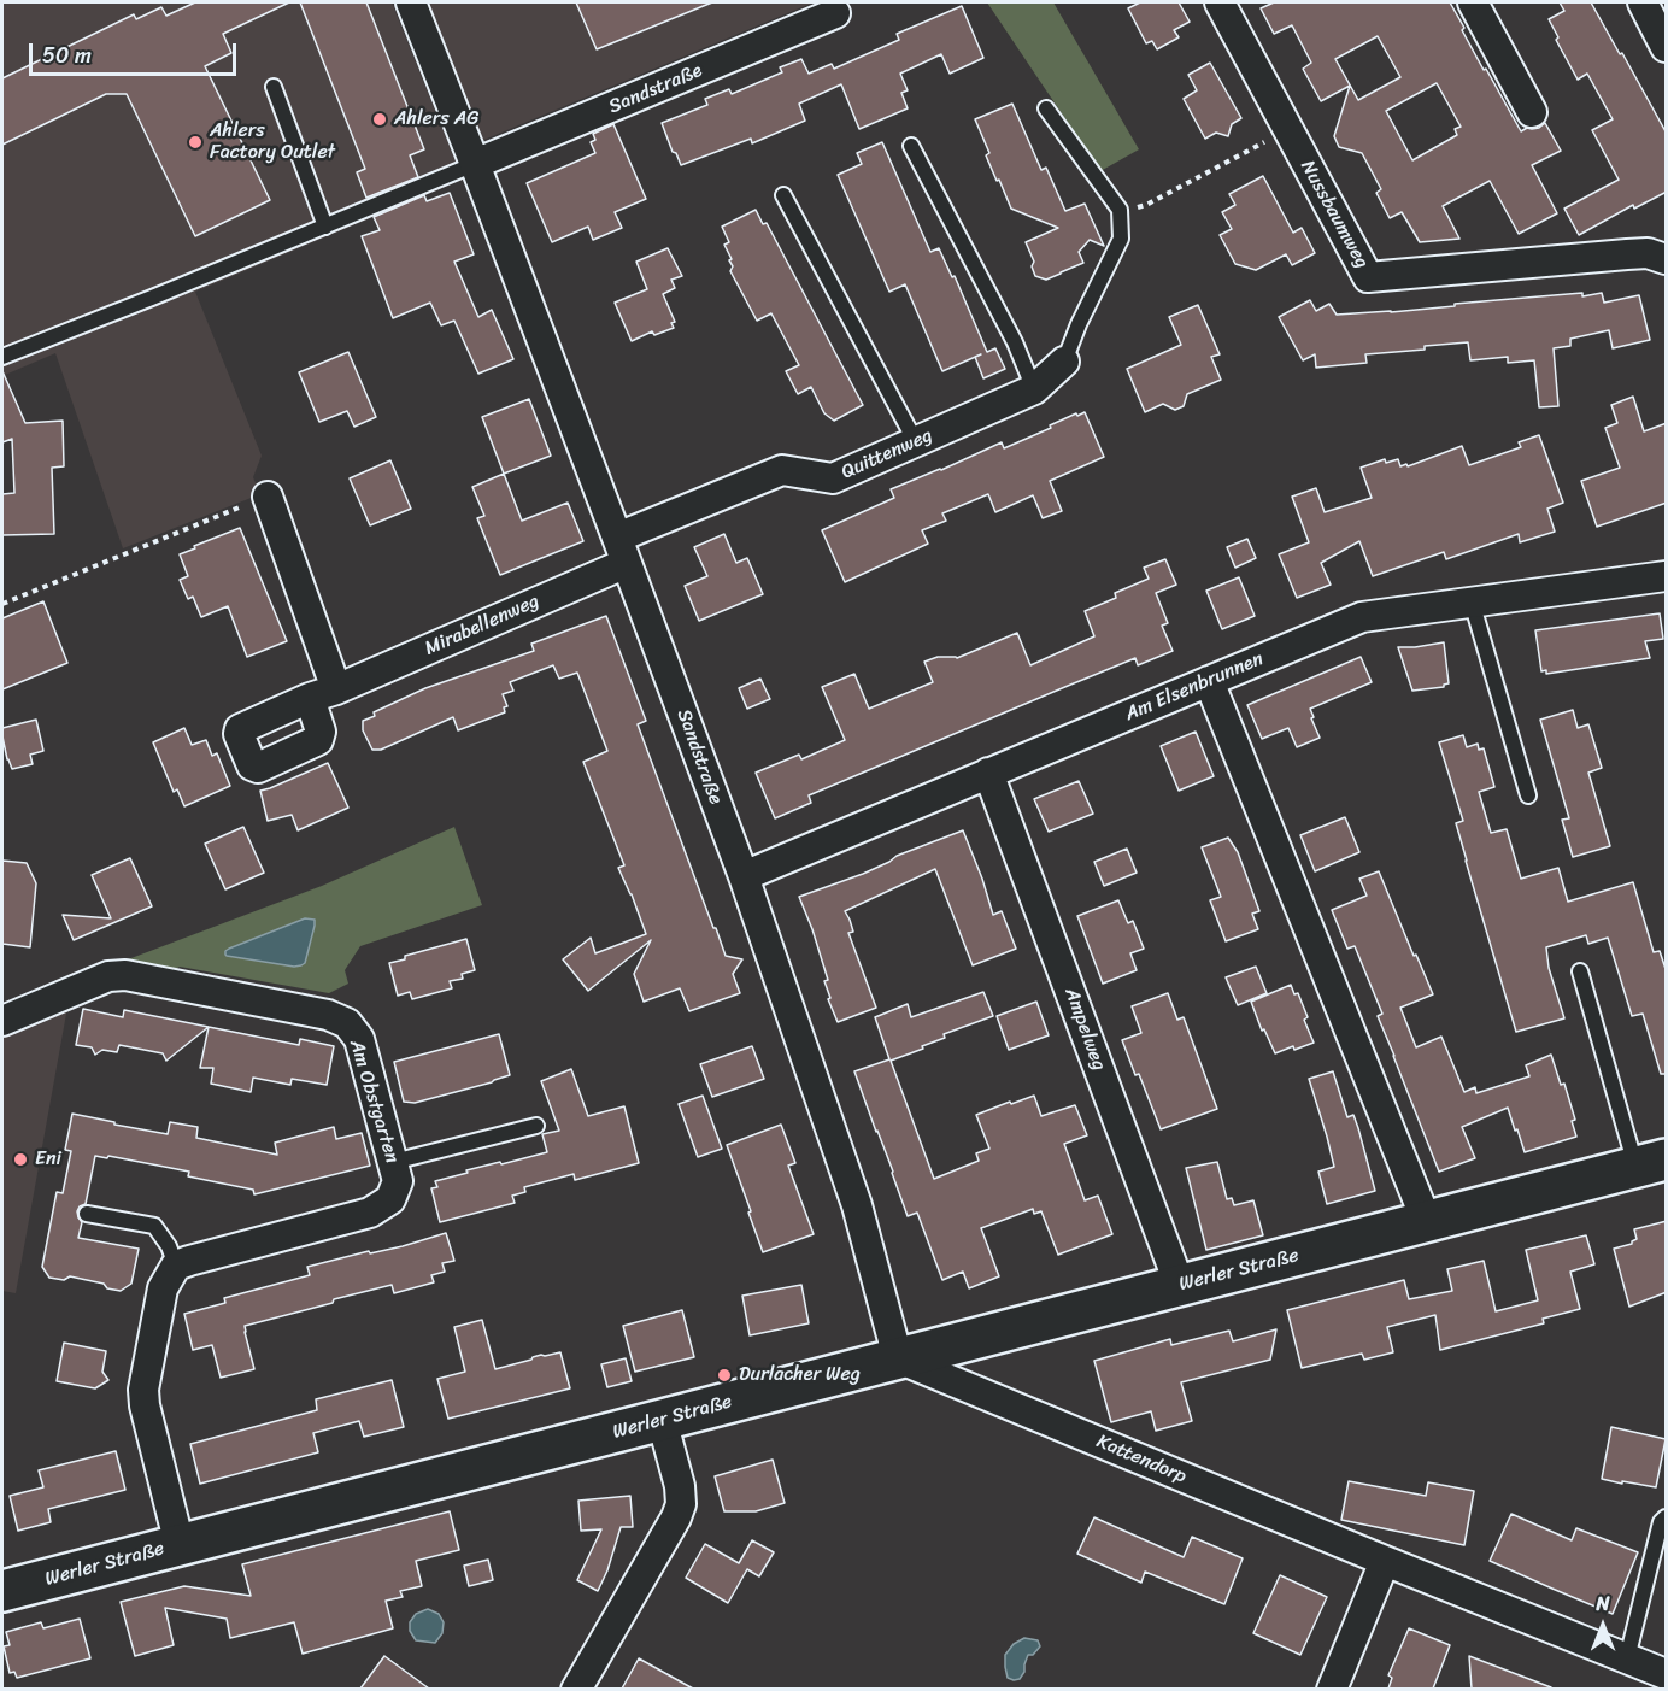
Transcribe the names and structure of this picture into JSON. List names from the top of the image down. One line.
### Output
{"streets":{"main road":["Werler Straße"],"street":["Sandstraße","Nussbaumweg","Quittenweg","Mirabellenweg","Am Elsenbrunnen","Ampelweg","Am Obstgarten","Kattendorp"]},"crossings":[["Sandstraße","Quittenweg"],["Sandstraße","Mirabellenweg"],["Sandstraße","Am Elsenbrunnen"],["Sandstraße","Werler Straße"],["Sandstraße","Kattendorp"],["Quittenweg","Mirabellenweg"],["Am Elsenbrunnen","Ampelweg"],["Ampelweg","Werler Straße"],["Werler Straße","Kattendorp"]],"places":["Ahlers AG","Ahlers Factory Outlet","Eni","Durlacher Weg"],"scale_bar":"50 m","north":"top"}
